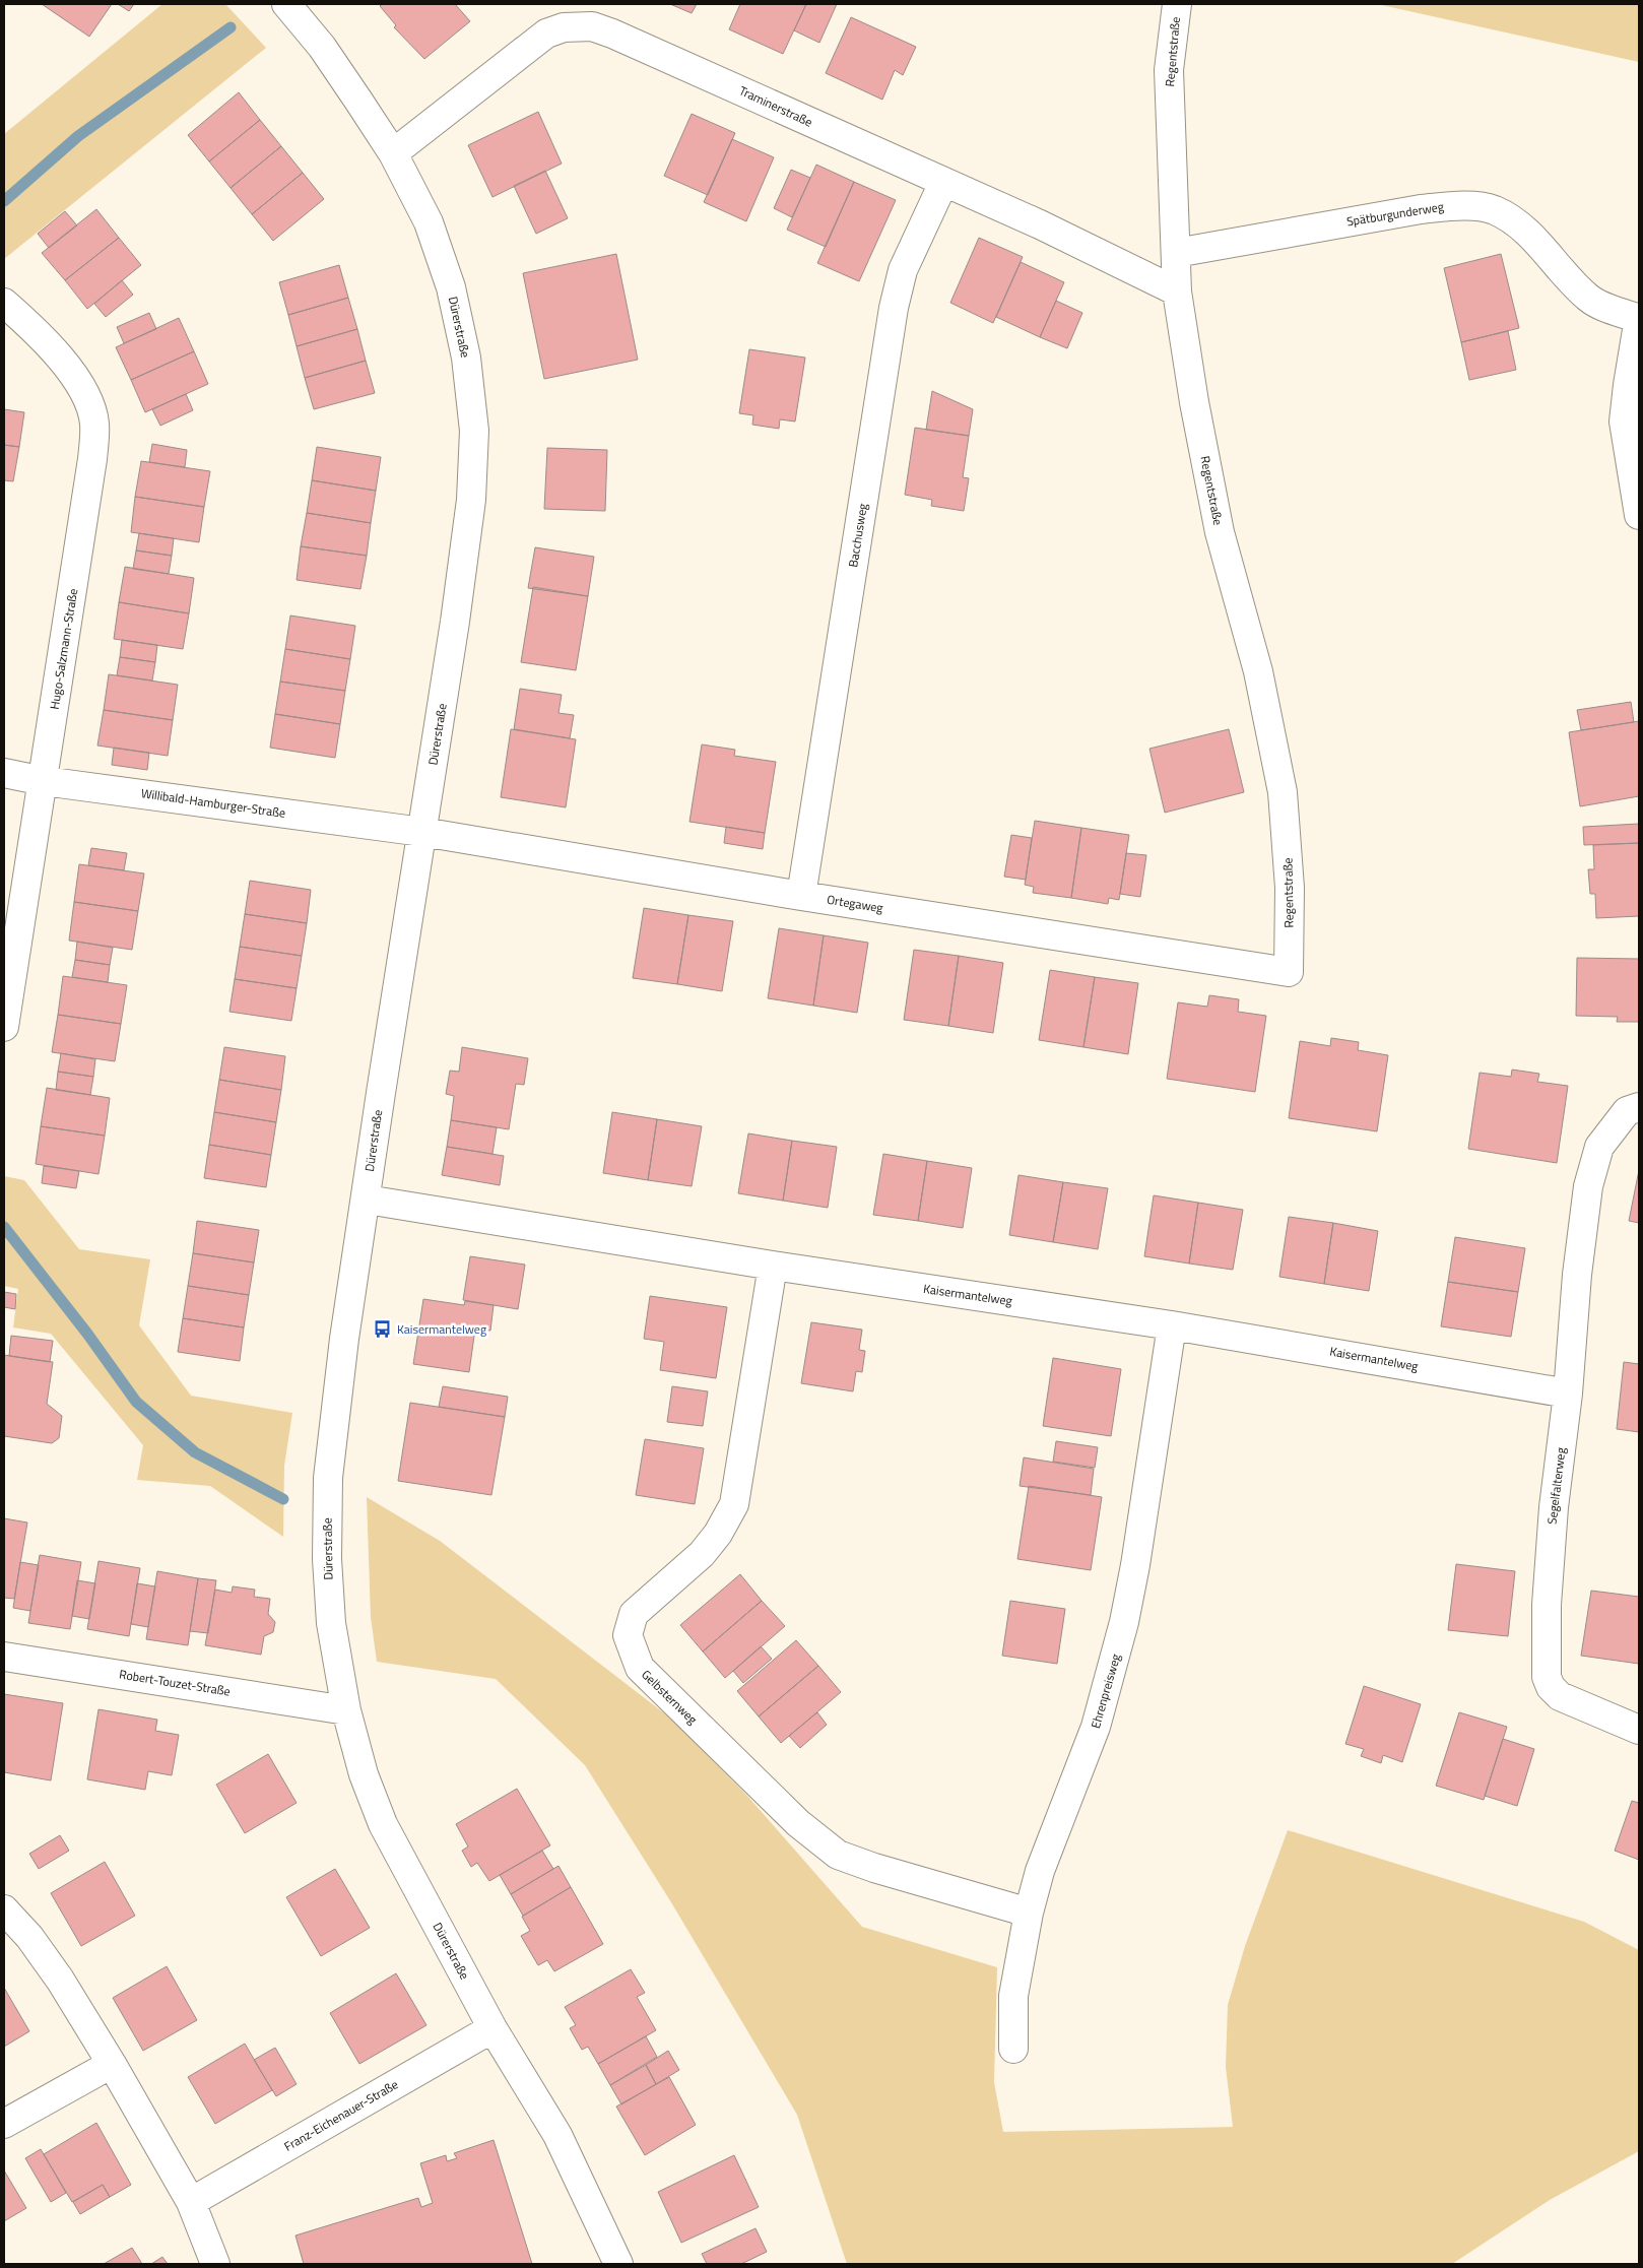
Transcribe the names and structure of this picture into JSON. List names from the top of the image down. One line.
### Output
{"streets":{"street":["Regentstraße","Traminerstraße","Spätburgunderweg","Dürerstraße","Bacchusweg","Hugo-Salzmann-Straße","Willibald-Hamburger-Straße","Ortegaweg","Kaisermantelweg","Segelfalterweg","Robert-Touzet-Straße","Ehrenpreisweg","Gelbsternweg","Franz-Eichenauer-Straße"]},"crossings":[["Regentstraße","Traminerstraße"],["Regentstraße","Spätburgunderweg"],["Regentstraße","Ortegaweg"],["Traminerstraße","Dürerstraße"],["Traminerstraße","Bacchusweg"],["Dürerstraße","Willibald-Hamburger-Straße"],["Dürerstraße","Ortegaweg"],["Dürerstraße","Kaisermantelweg"],["Dürerstraße","Robert-Touzet-Straße"],["Dürerstraße","Franz-Eichenauer-Straße"],["Bacchusweg","Ortegaweg"],["Hugo-Salzmann-Straße","Willibald-Hamburger-Straße"],["Willibald-Hamburger-Straße","Ortegaweg"],["Kaisermantelweg","Segelfalterweg"],["Kaisermantelweg","Ehrenpreisweg"],["Kaisermantelweg","Gelbsternweg"],["Ehrenpreisweg","Gelbsternweg"]],"places":{"bus stop":["Kaisermantelweg"]}}
